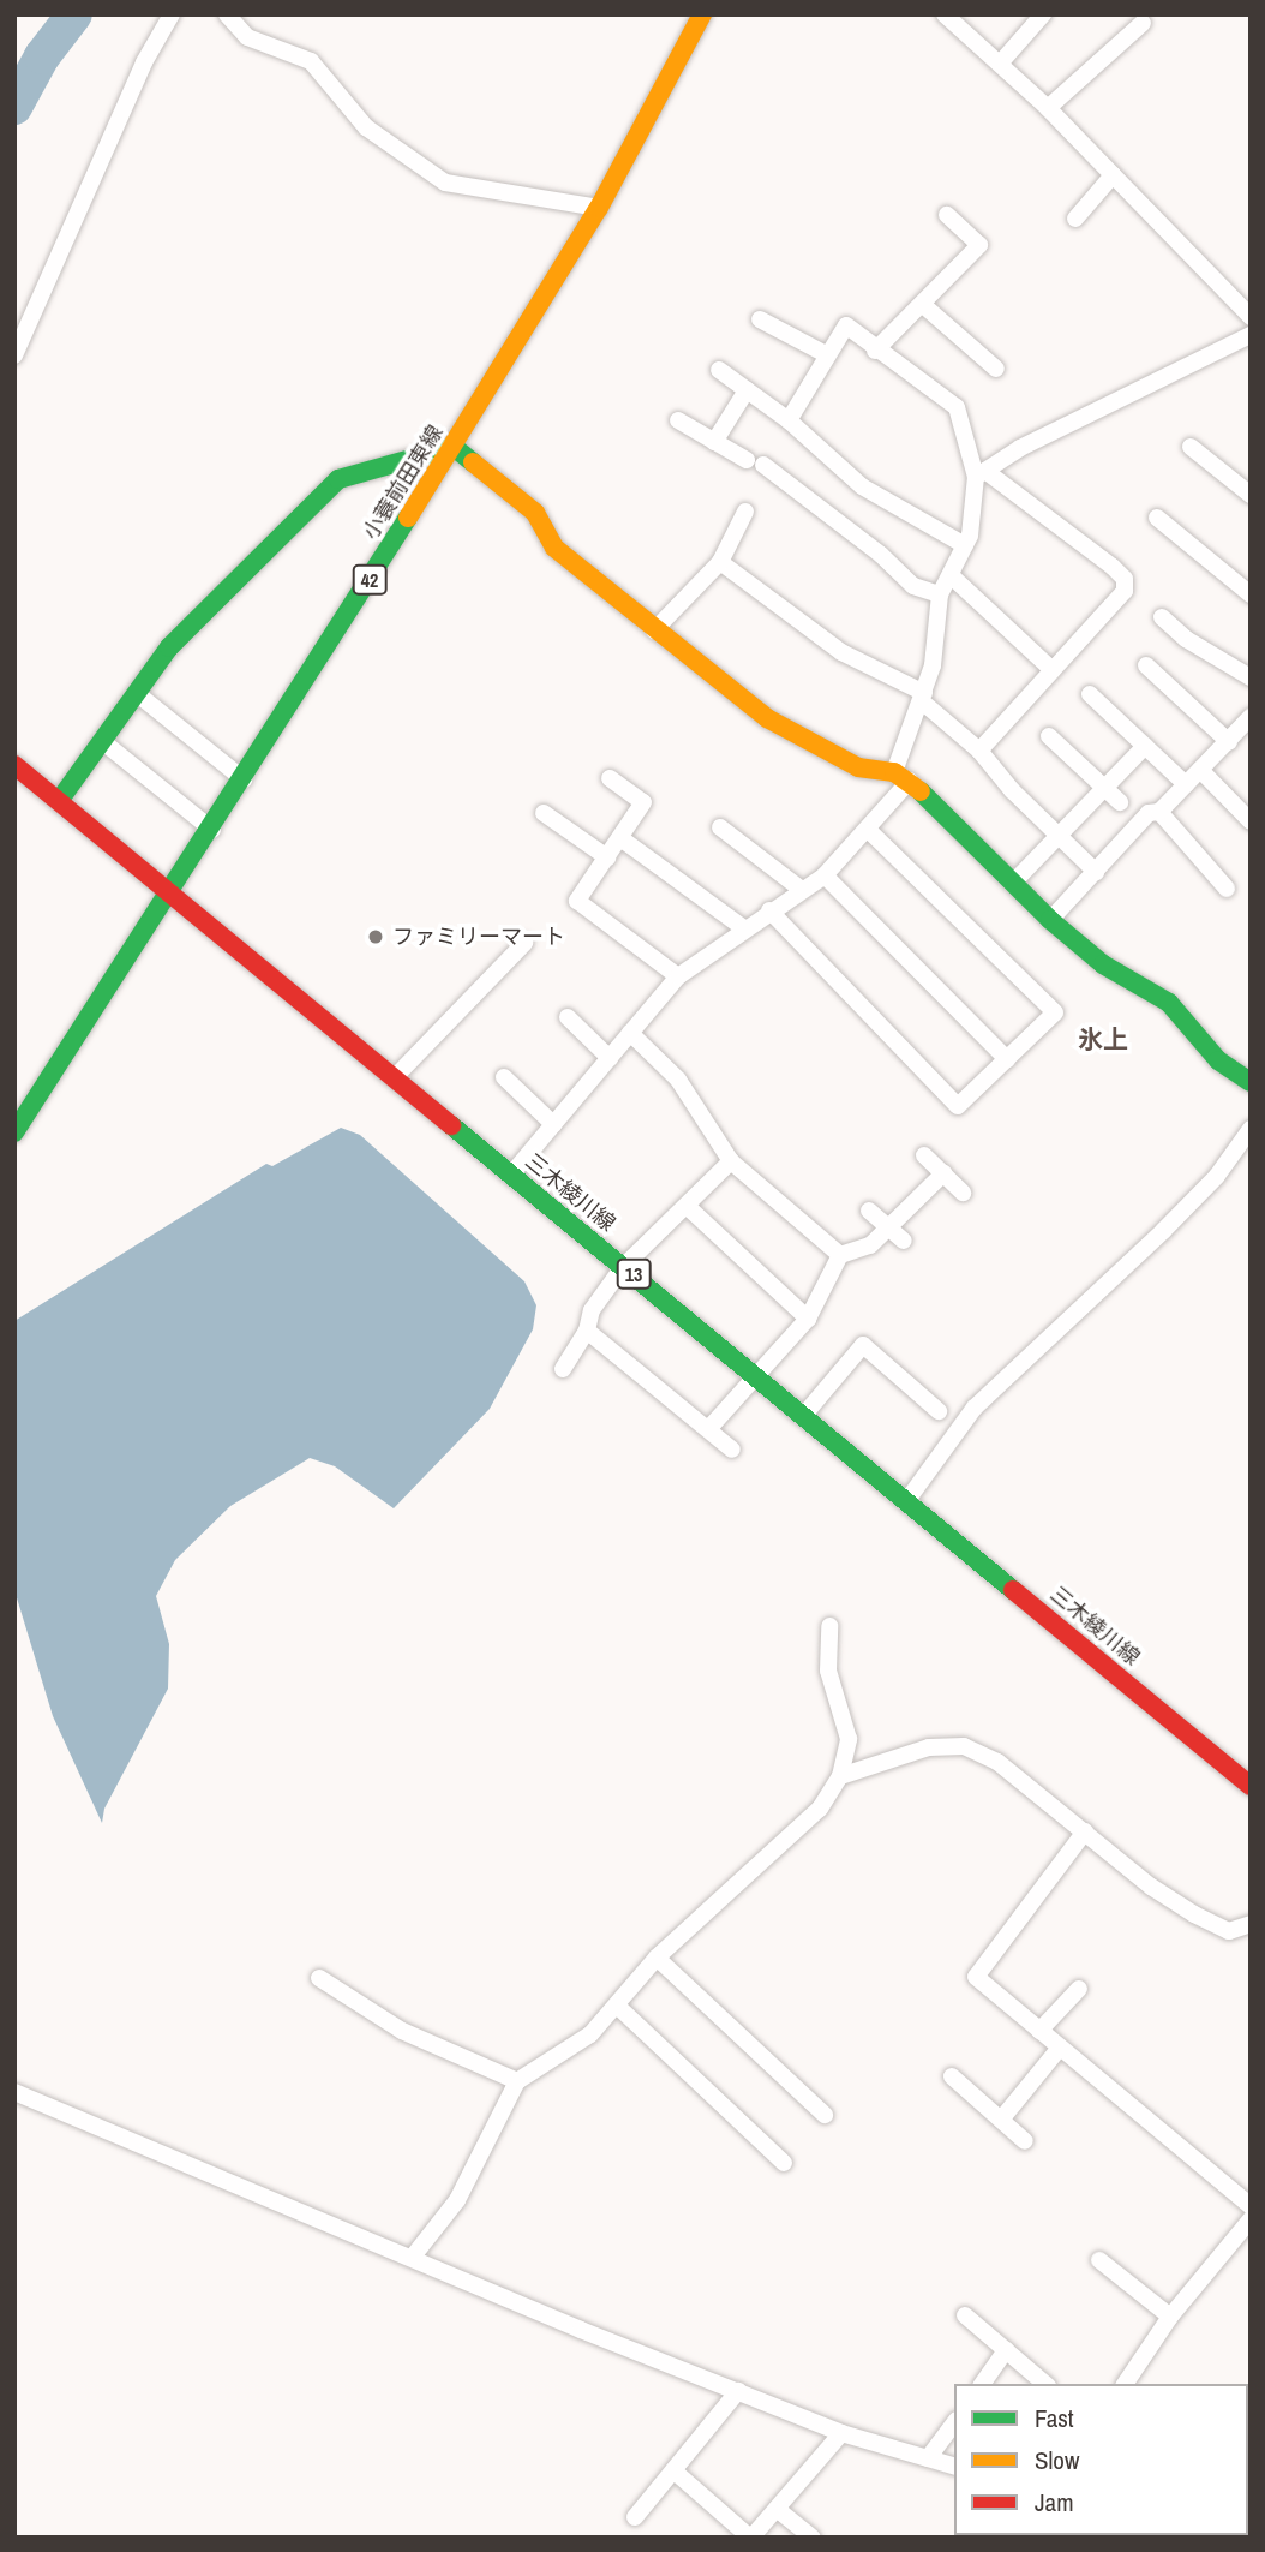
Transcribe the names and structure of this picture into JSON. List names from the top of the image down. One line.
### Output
{"streets":{"main road":["小蓑前田東線","42","三木綾川線","13"]},"crossings":[["小蓑前田東線","三木綾川線"]],"districts":["氷上"],"places":["ファミリーマート"],"legend":["Fast","Slow","Jam"]}
